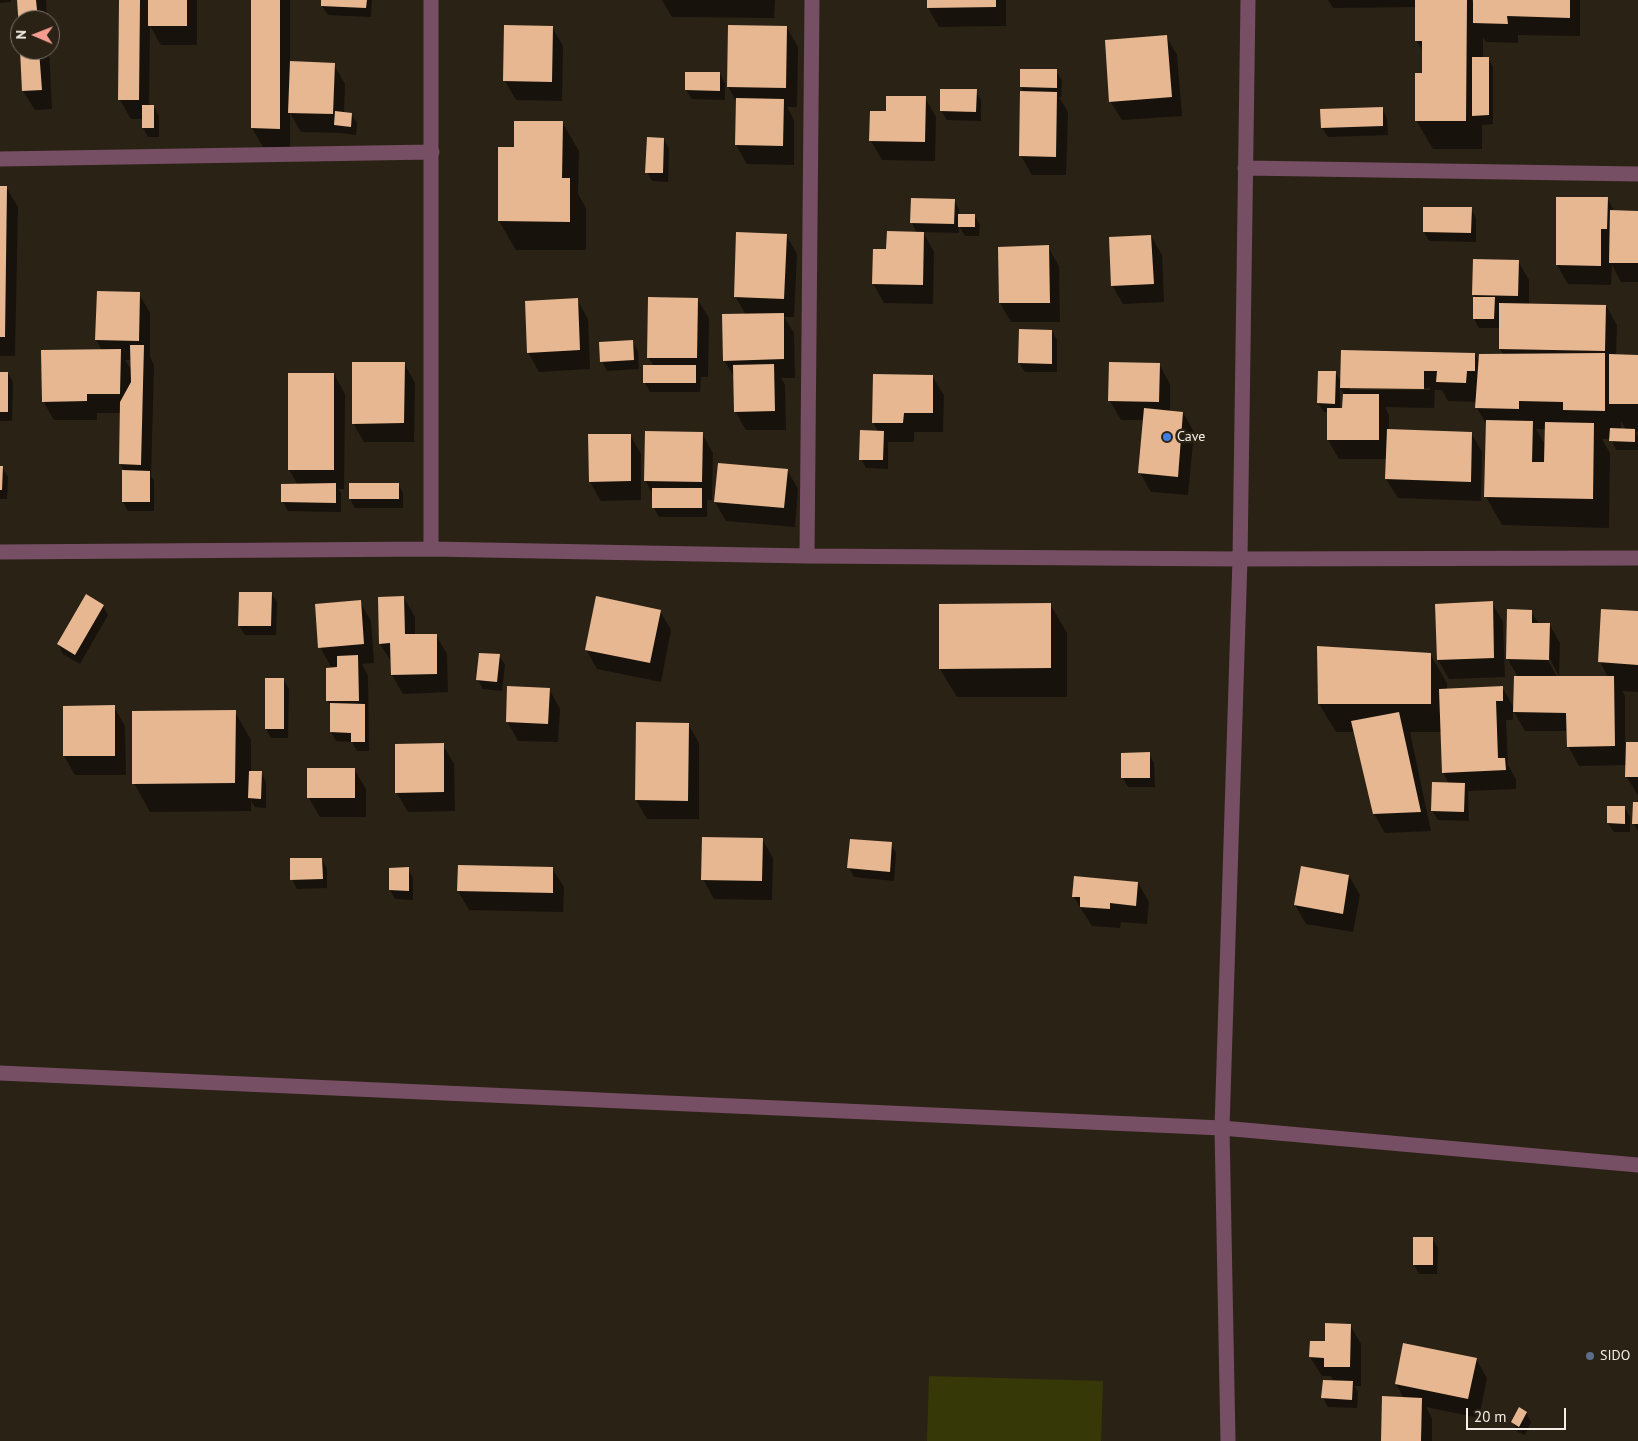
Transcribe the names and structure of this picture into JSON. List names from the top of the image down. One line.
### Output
{"places":["Cave","SIDO"],"scale_bar":"20 m","north":"left"}
